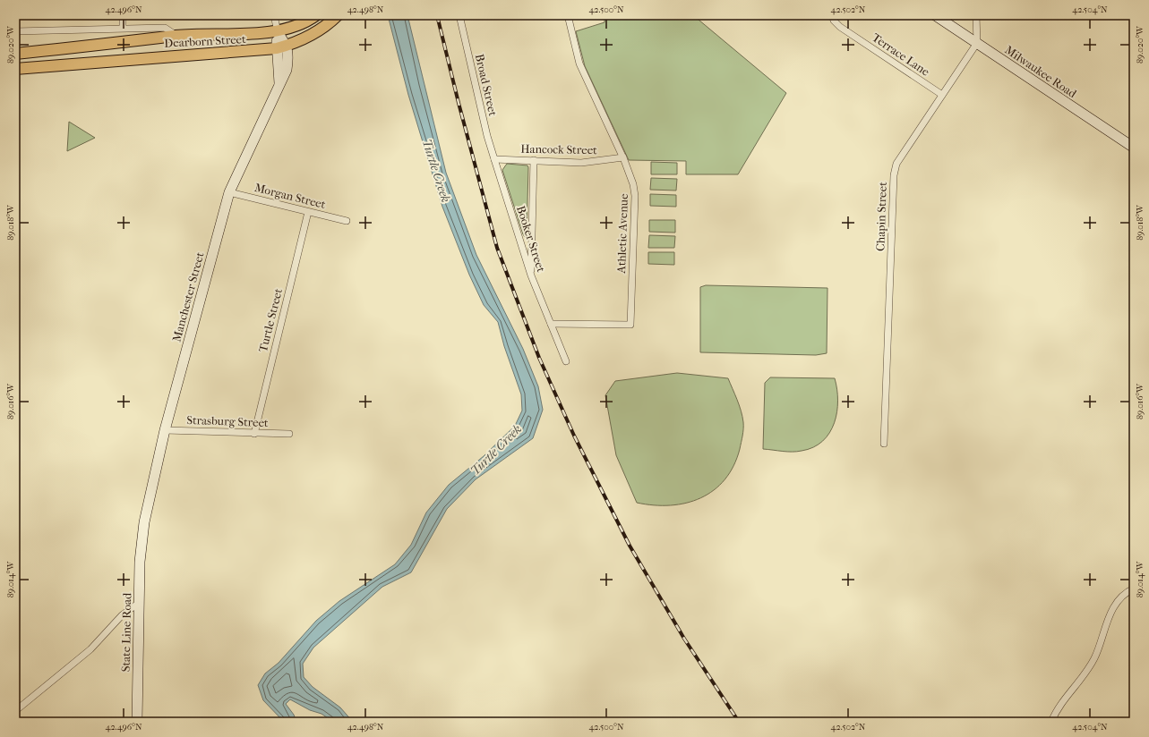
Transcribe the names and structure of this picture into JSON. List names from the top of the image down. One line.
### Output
{"streets":{"main road":["Dearborn Street"],"street":["Terrace Lane","Milwaukee Road","Broad Street","Hancock Street","Morgan Street","Chapin Street","Athletic Avenue","Booker Street","Manchester Street","Turtle Street","Strasburg Street","State Line Road"]},"crossings":[["Dearborn Street","Manchester Street"],["Terrace Lane","Chapin Street"],["Milwaukee Road","Chapin Street"],["Broad Street","Hancock Street"],["Broad Street","Booker Street"],["Hancock Street","Athletic Avenue"],["Hancock Street","Booker Street"],["Morgan Street","Manchester Street"],["Morgan Street","Turtle Street"],["Athletic Avenue","Booker Street"],["Manchester Street","Strasburg Street"],["Manchester Street","State Line Road"],["Turtle Street","Strasburg Street"]],"water":["Turtle Creek"],"coordinates":["42.496°N","42.498°N","42.500°N","42.502°N","42.504°N","89.020°W","89.018°W","89.016°W","89.014°W"]}
